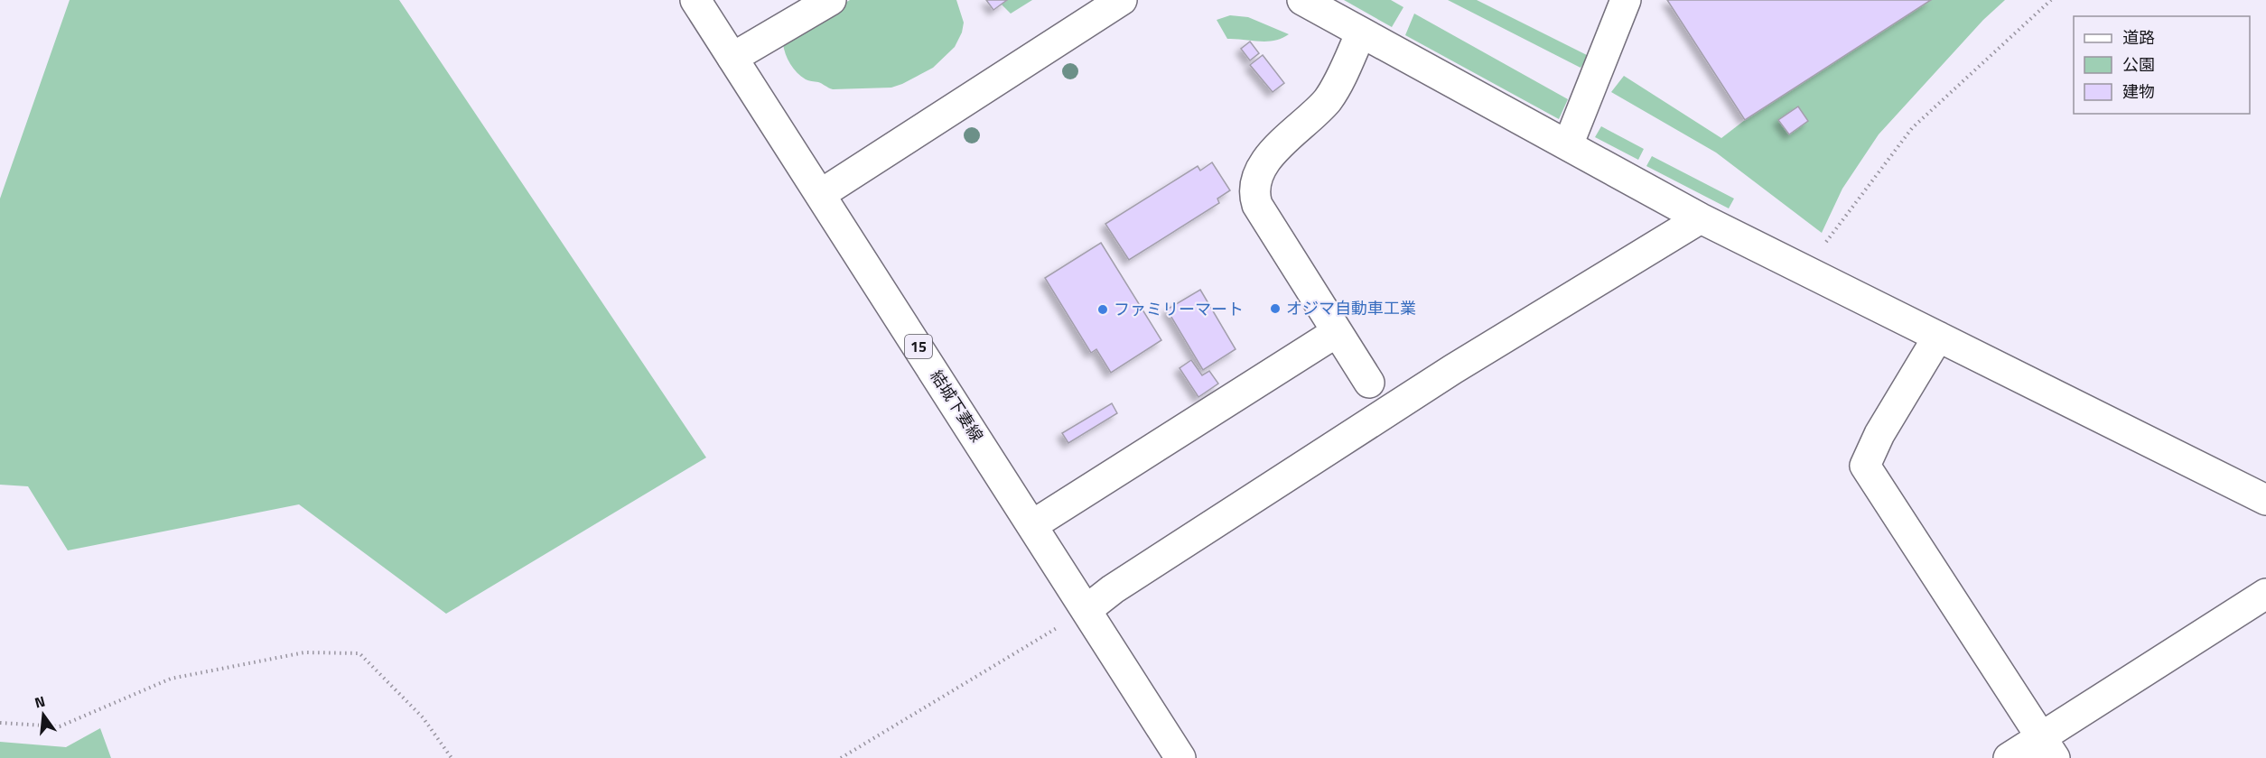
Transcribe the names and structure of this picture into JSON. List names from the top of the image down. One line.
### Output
{"streets":{"street":["15","結城下妻線"]},"places":["オジマ自動車工業","ファミリーマート"],"legend":["道路","公園","建物"],"north":"top"}
